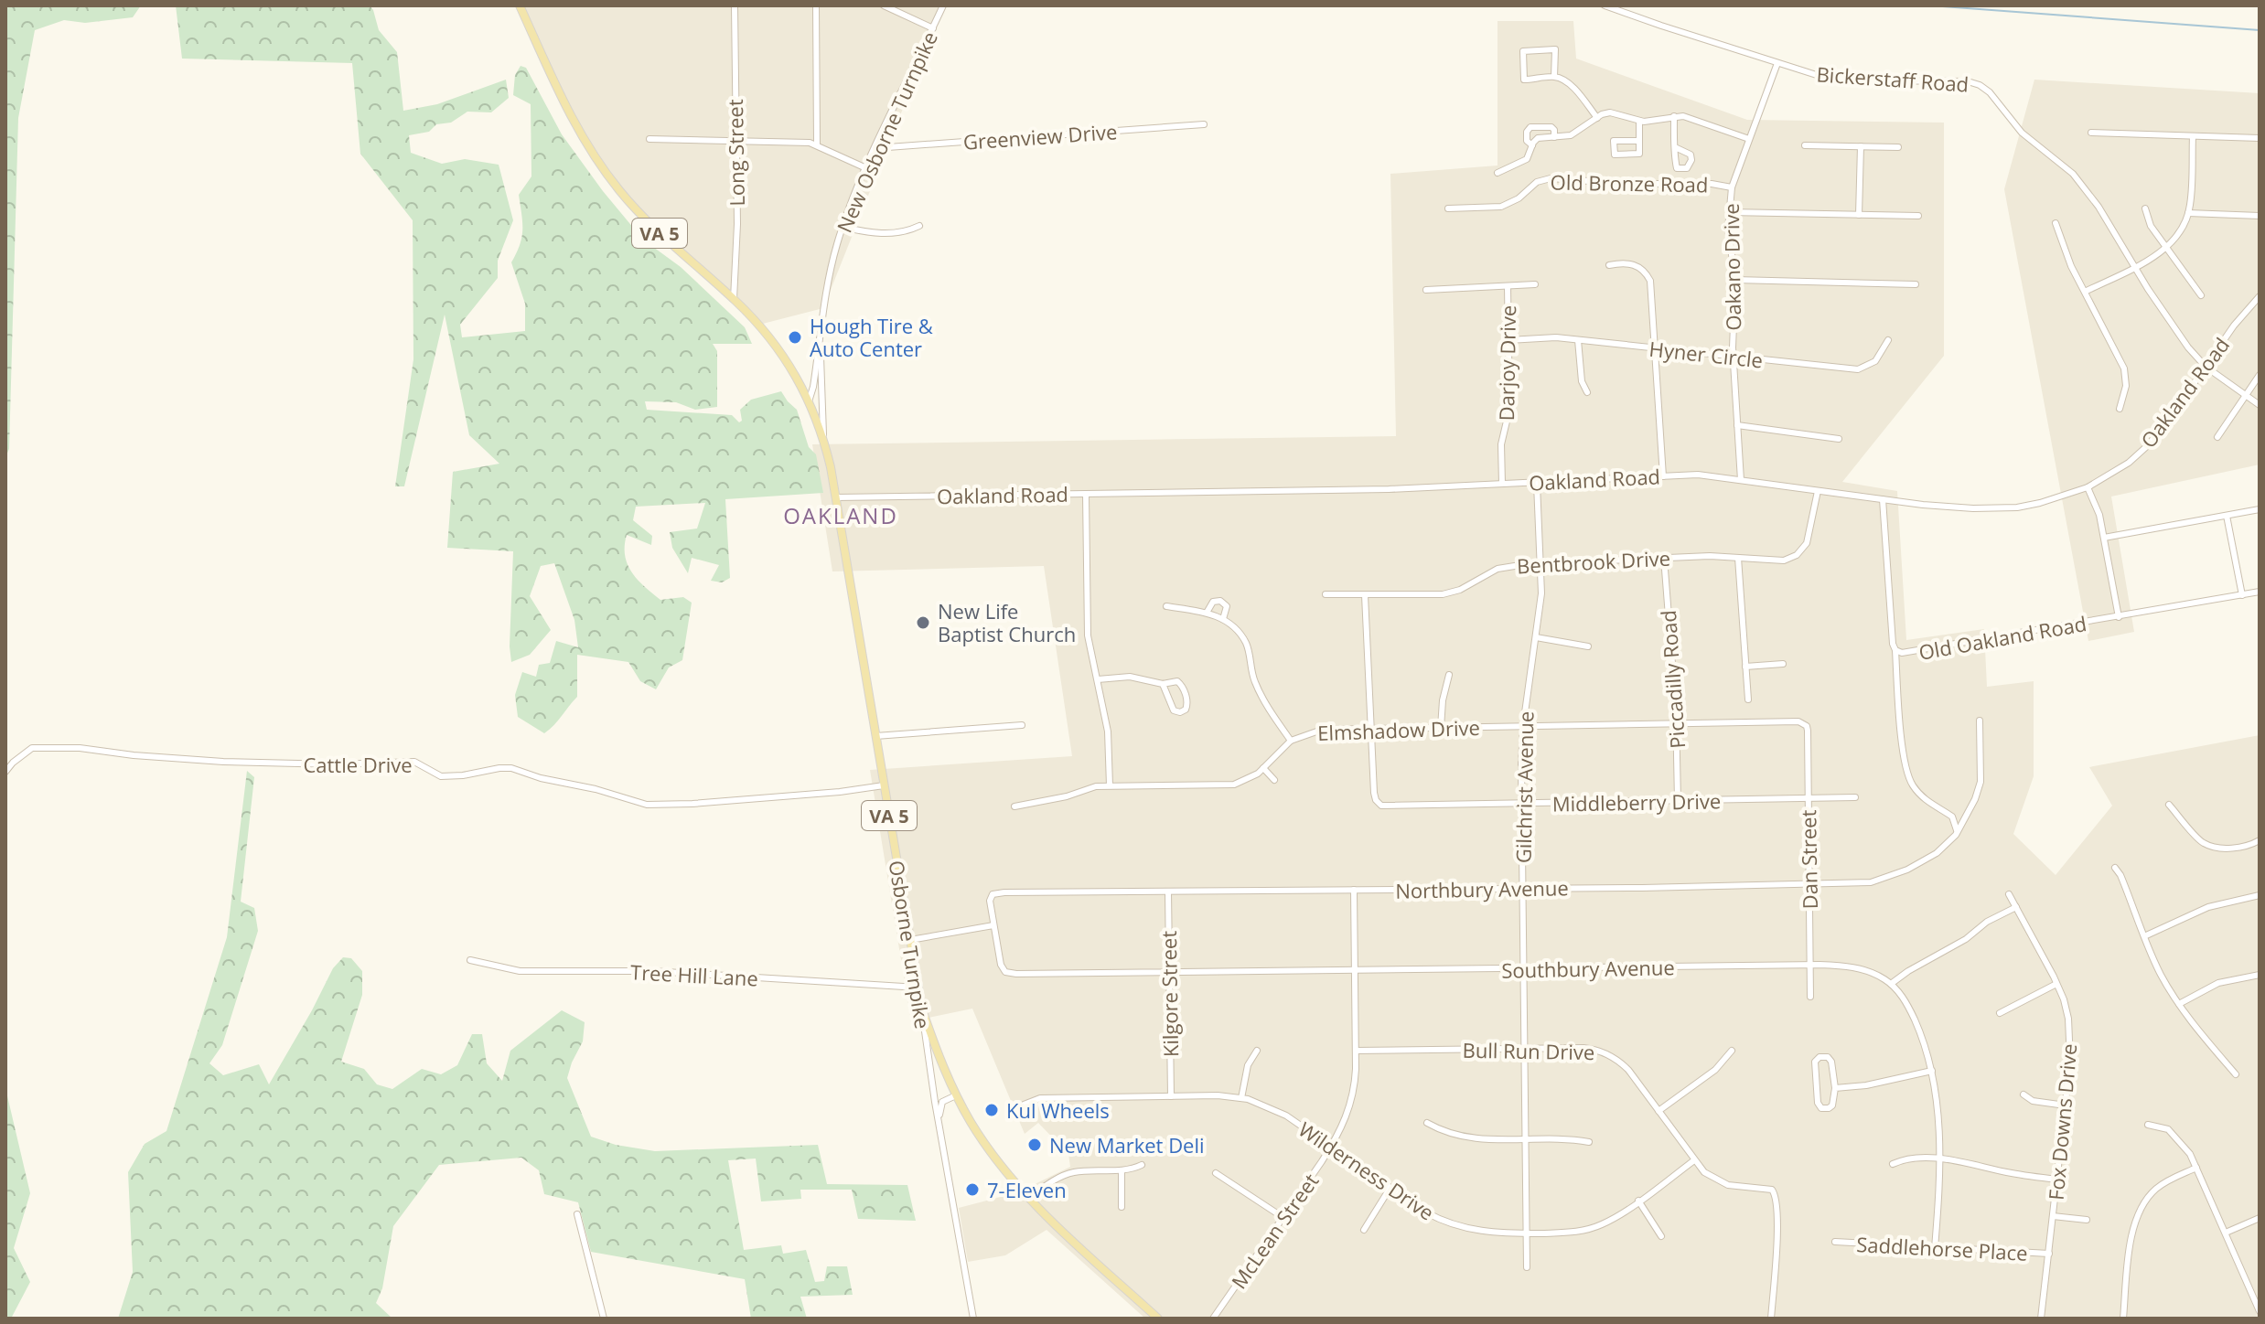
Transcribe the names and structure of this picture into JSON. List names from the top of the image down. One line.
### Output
{"streets":{"main road":["VA 5","Osborne Turnpike"],"street":["Bickerstaff Road","New Osborne Turnpike","Greenview Drive","Long Street","Old Bronze Road","Oakano Drive","Hyner Circle","Darjoy Drive","Oakland Road","Bentbrook Drive","Old Oakland Road","Piccadilly Road","Elmshadow Drive","Cattle Drive","Gilchrist Avenue","Middleberry Drive","Dan Street","Northbury Avenue","Southbury Avenue","Tree Hill Lane","Kilgore Street","Bull Run Drive","Fox Downs Drive","Wilderness Drive","McLean Street","Saddlehorse Place"]},"crossings":[["Bickerstaff Road","Oakano Drive"],["Bickerstaff Road","Oakland Road"],["New Osborne Turnpike","Greenview Drive"],["New Osborne Turnpike","VA 5"],["New Osborne Turnpike","Osborne Turnpike"],["Long Street","VA 5"],["Old Bronze Road","Oakano Drive"],["VA 5","Osborne Turnpike"],["Oakano Drive","Hyner Circle"],["Oakano Drive","Oakland Road"],["Hyner Circle","Darjoy Drive"],["Darjoy Drive","Oakland Road"],["Oakland Road","Bentbrook Drive"],["Oakland Road","Old Oakland Road"],["Oakland Road","Gilchrist Avenue"],["Oakland Road","Osborne Turnpike"],["Bentbrook Drive","Piccadilly Road"],["Bentbrook Drive","Gilchrist Avenue"],["Piccadilly Road","Elmshadow Drive"],["Piccadilly Road","Middleberry Drive"],["Elmshadow Drive","Gilchrist Avenue"],["Elmshadow Drive","Middleberry Drive"],["Elmshadow Drive","Dan Street"],["Cattle Drive","Osborne Turnpike"],["Gilchrist Avenue","Middleberry Drive"],["Gilchrist Avenue","Northbury Avenue"],["Gilchrist Avenue","Southbury Avenue"],["Gilchrist Avenue","Bull Run Drive"],["Gilchrist Avenue","Wilderness Drive"],["Middleberry Drive","Dan Street"],["Dan Street","Northbury Avenue"],["Dan Street","Southbury Avenue"],["Northbury Avenue","Southbury Avenue"],["Northbury Avenue","Kilgore Street"],["Northbury Avenue","McLean Street"],["Osborne Turnpike","Tree Hill Lane"],["Southbury Avenue","Kilgore Street"],["Southbury Avenue","McLean Street"],["Kilgore Street","Wilderness Drive"],["Bull Run Drive","Wilderness Drive"],["Bull Run Drive","McLean Street"],["Fox Downs Drive","Saddlehorse Place"],["Wilderness Drive","McLean Street"]],"districts":["OAKLAND"],"places":["Hough Tire & Auto Center","New Life Baptist Church","Kul Wheels","New Market Deli","7-Eleven"]}
